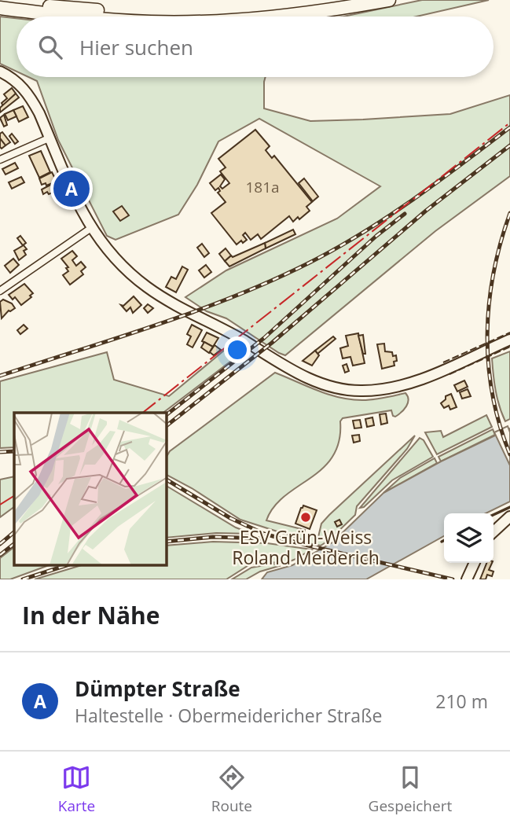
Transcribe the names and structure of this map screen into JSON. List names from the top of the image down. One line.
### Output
{"places":["ESV Grün-Weiss Roland Meiderich"],"house_numbers":["181a"],"page":{"search":"Hier suchen","pins":"A","heading":"In der Nähe","list":[{"mark":"A","name":"Dümpter Straße","note":"Haltestelle · Obermeidericher Straße","value":"210 m"}],"nav":["Karte","Route","Gespeichert"]}}
